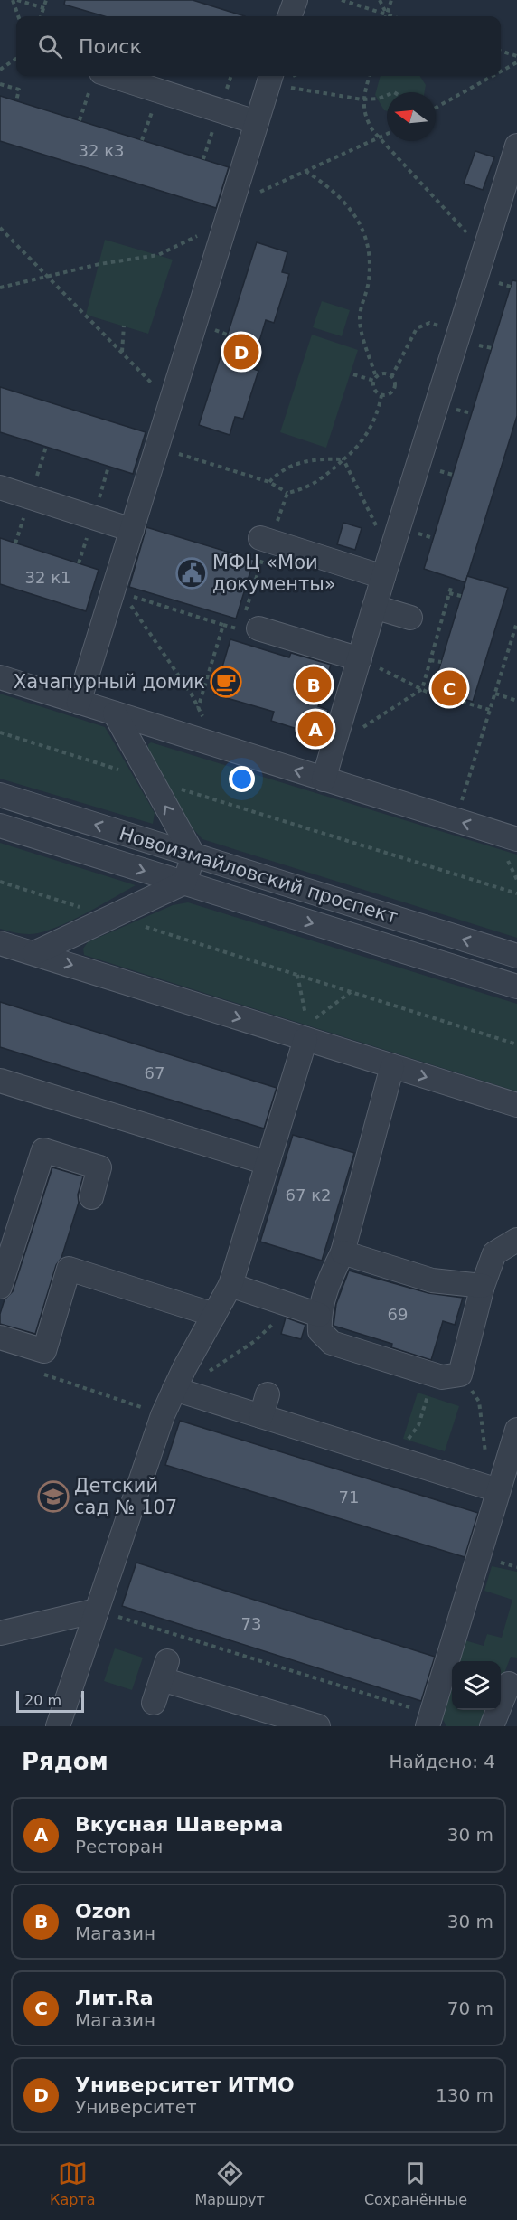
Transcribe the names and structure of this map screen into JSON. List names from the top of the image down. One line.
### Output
{"streets":{"street":["Новоизмайловский проспект"]},"places":{"public building":["МФЦ «Мои документы»"],"cafe":["Хачапурный домик"],"school or university":["Детский сад № 107"]},"house_numbers":["32 к3","32 к1","67","67 к2","69","71","73"],"scale_bar":"20 m","north":"left","page":{"search":"Поиск","pins":["D","B","C","A"],"scale":"20 m","heading":["Рядом","Найдено: 4"],"list":[{"mark":"A","name":"Вкусная Шаверма","note":"Ресторан","value":"30 m"},{"mark":"B","name":"Ozon","note":"Магазин","value":"30 m"},{"mark":"C","name":"Лит.Ra","note":"Магазин","value":"70 m"},{"mark":"D","name":"Университет ИТМО","note":"Университет","value":"130 m"}],"nav":["Карта","Маршрут","Сохранённые"]}}
